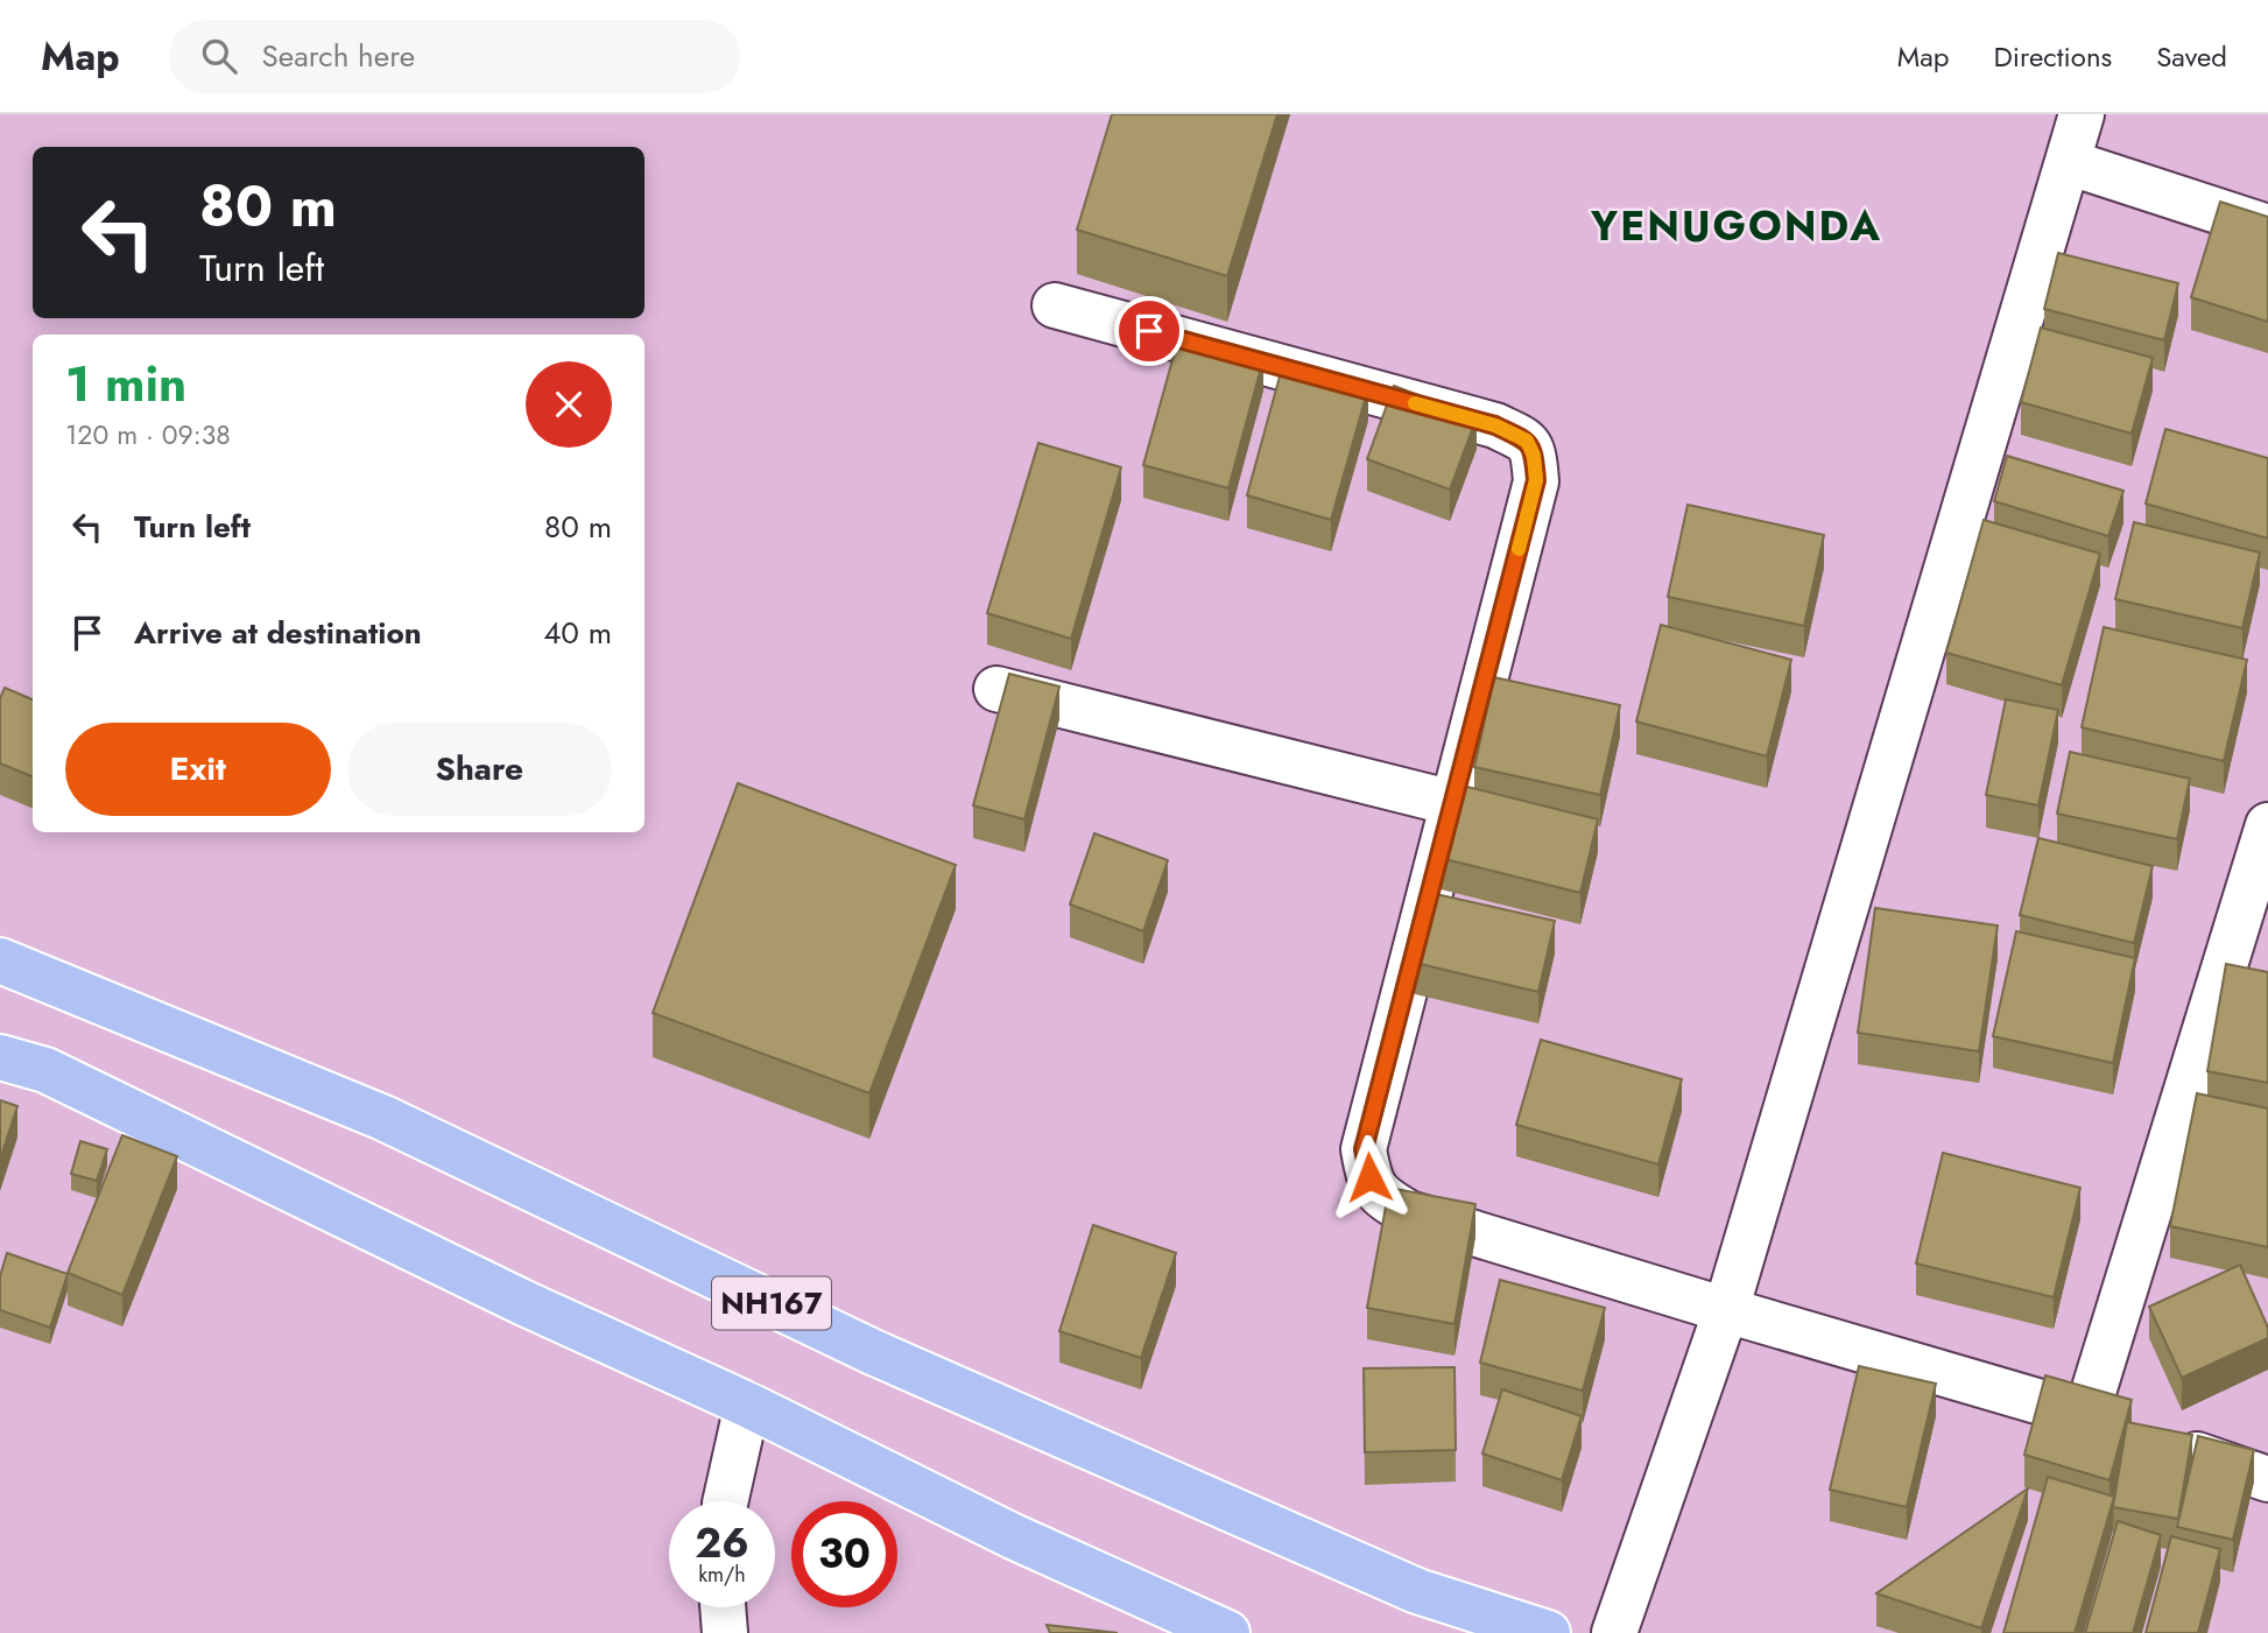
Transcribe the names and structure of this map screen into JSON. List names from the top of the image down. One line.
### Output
{"streets":{"highway":["NH167"]},"districts":["YENUGONDA"],"page":{"header":"Map","search":"Search here","nav":["Map","Directions","Saved"],"turn":["80 m","Turn left"],"heading":["1 min","120 m · 09:38"],"list":[{"name":"Turn left","value":"80 m"},{"name":"Arrive at destination","value":"40 m"}],"buttons":["Exit","Share"],"speed":"26 km/h","limit":"30"}}
